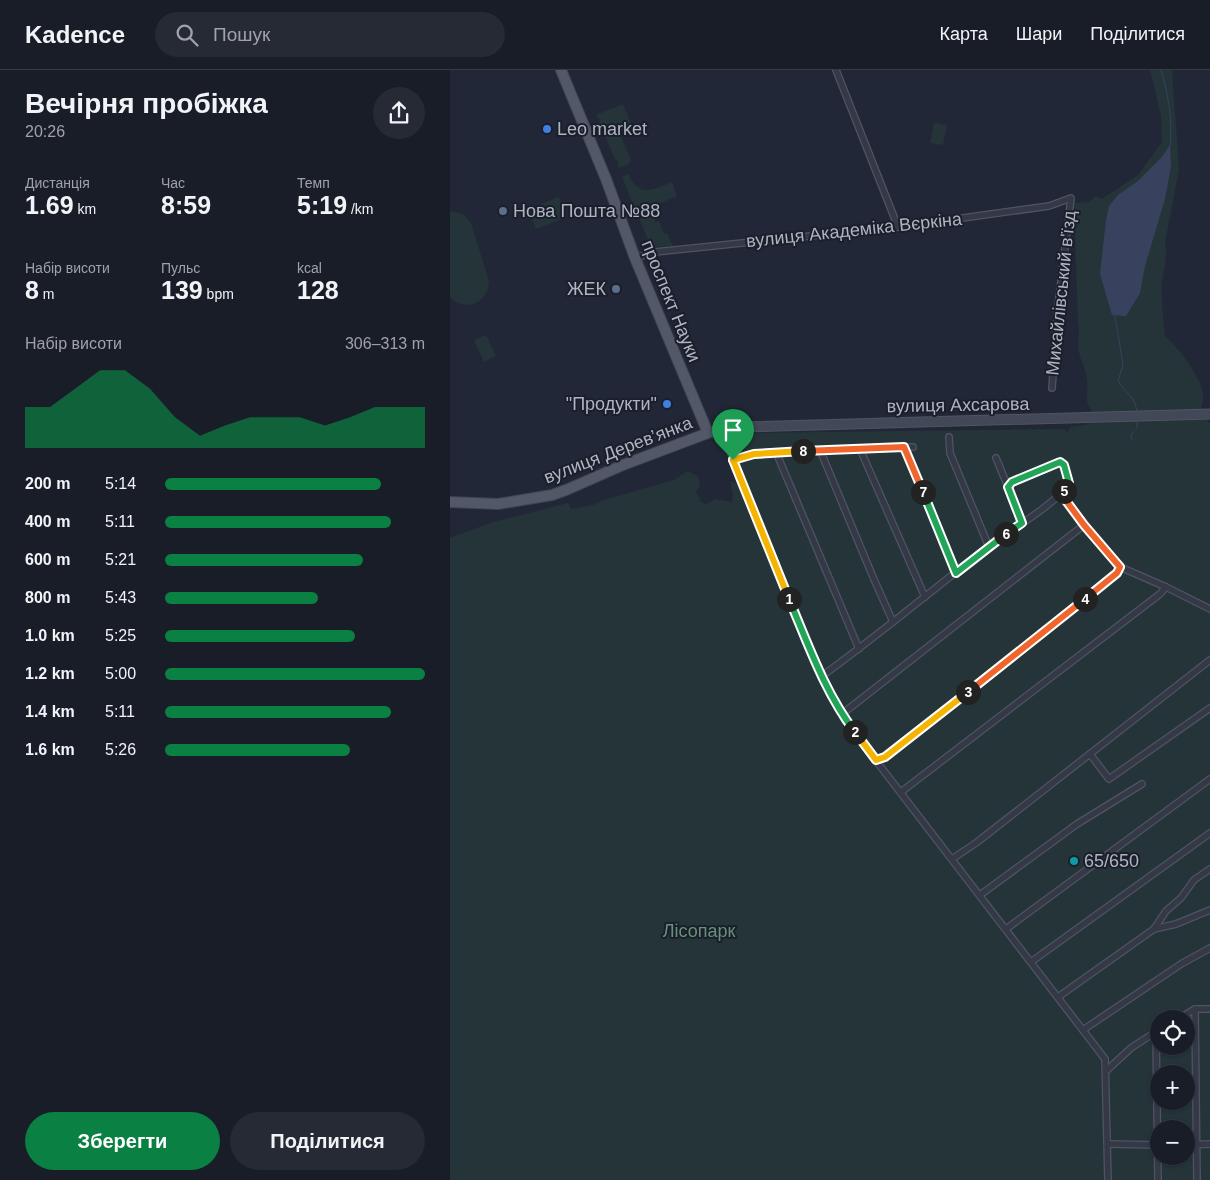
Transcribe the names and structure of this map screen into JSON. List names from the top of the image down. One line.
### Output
{"streets":{"main road":["проспект Науки","вулиця Ахсарова","вулиця Дерев’янка"],"street":["вулиця Академіка Вєркіна","Михайлівський в'їзд"]},"crossings":[["вулиця Академіка Вєркіна","Михайлівський в'їзд"],["вулиця Академіка Вєркіна","проспект Науки"],["проспект Науки","вулиця Ахсарова"],["проспект Науки","вулиця Дерев’янка"],["вулиця Ахсарова","вулиця Дерев’янка"]],"parks":["Лісопарк"],"places":["Leo market","Нова Пошта №88","ЖЕК","\"Продукти\"","65/650"],"page":{"header":"Kadence","search":"Пошук","nav":["Карта","Шари","Поділитися"],"heading":["Вечірня пробіжка","20:26"],"stats":[["Дистанція","1.69 km"],["Час","8:59"],["Темп","5:19 /km"],["Набір висоти","8 m"],["Пульс","139 bpm"],["kcal","128"]],"chart":["Набір висоти","306–313 m"],"pins":["8","5","7","6","1","4","3","2"],"list":[{"name":"200 m","note":"5:14"},{"name":"400 m","note":"5:11"},{"name":"600 m","note":"5:21"},{"name":"800 m","note":"5:43"},{"name":"1.0 km","note":"5:25"},{"name":"1.2 km","note":"5:00"},{"name":"1.4 km","note":"5:11"},{"name":"1.6 km","note":"5:26"}],"map_buttons":["+","−"],"buttons":["Зберегти","Поділитися"]}}
